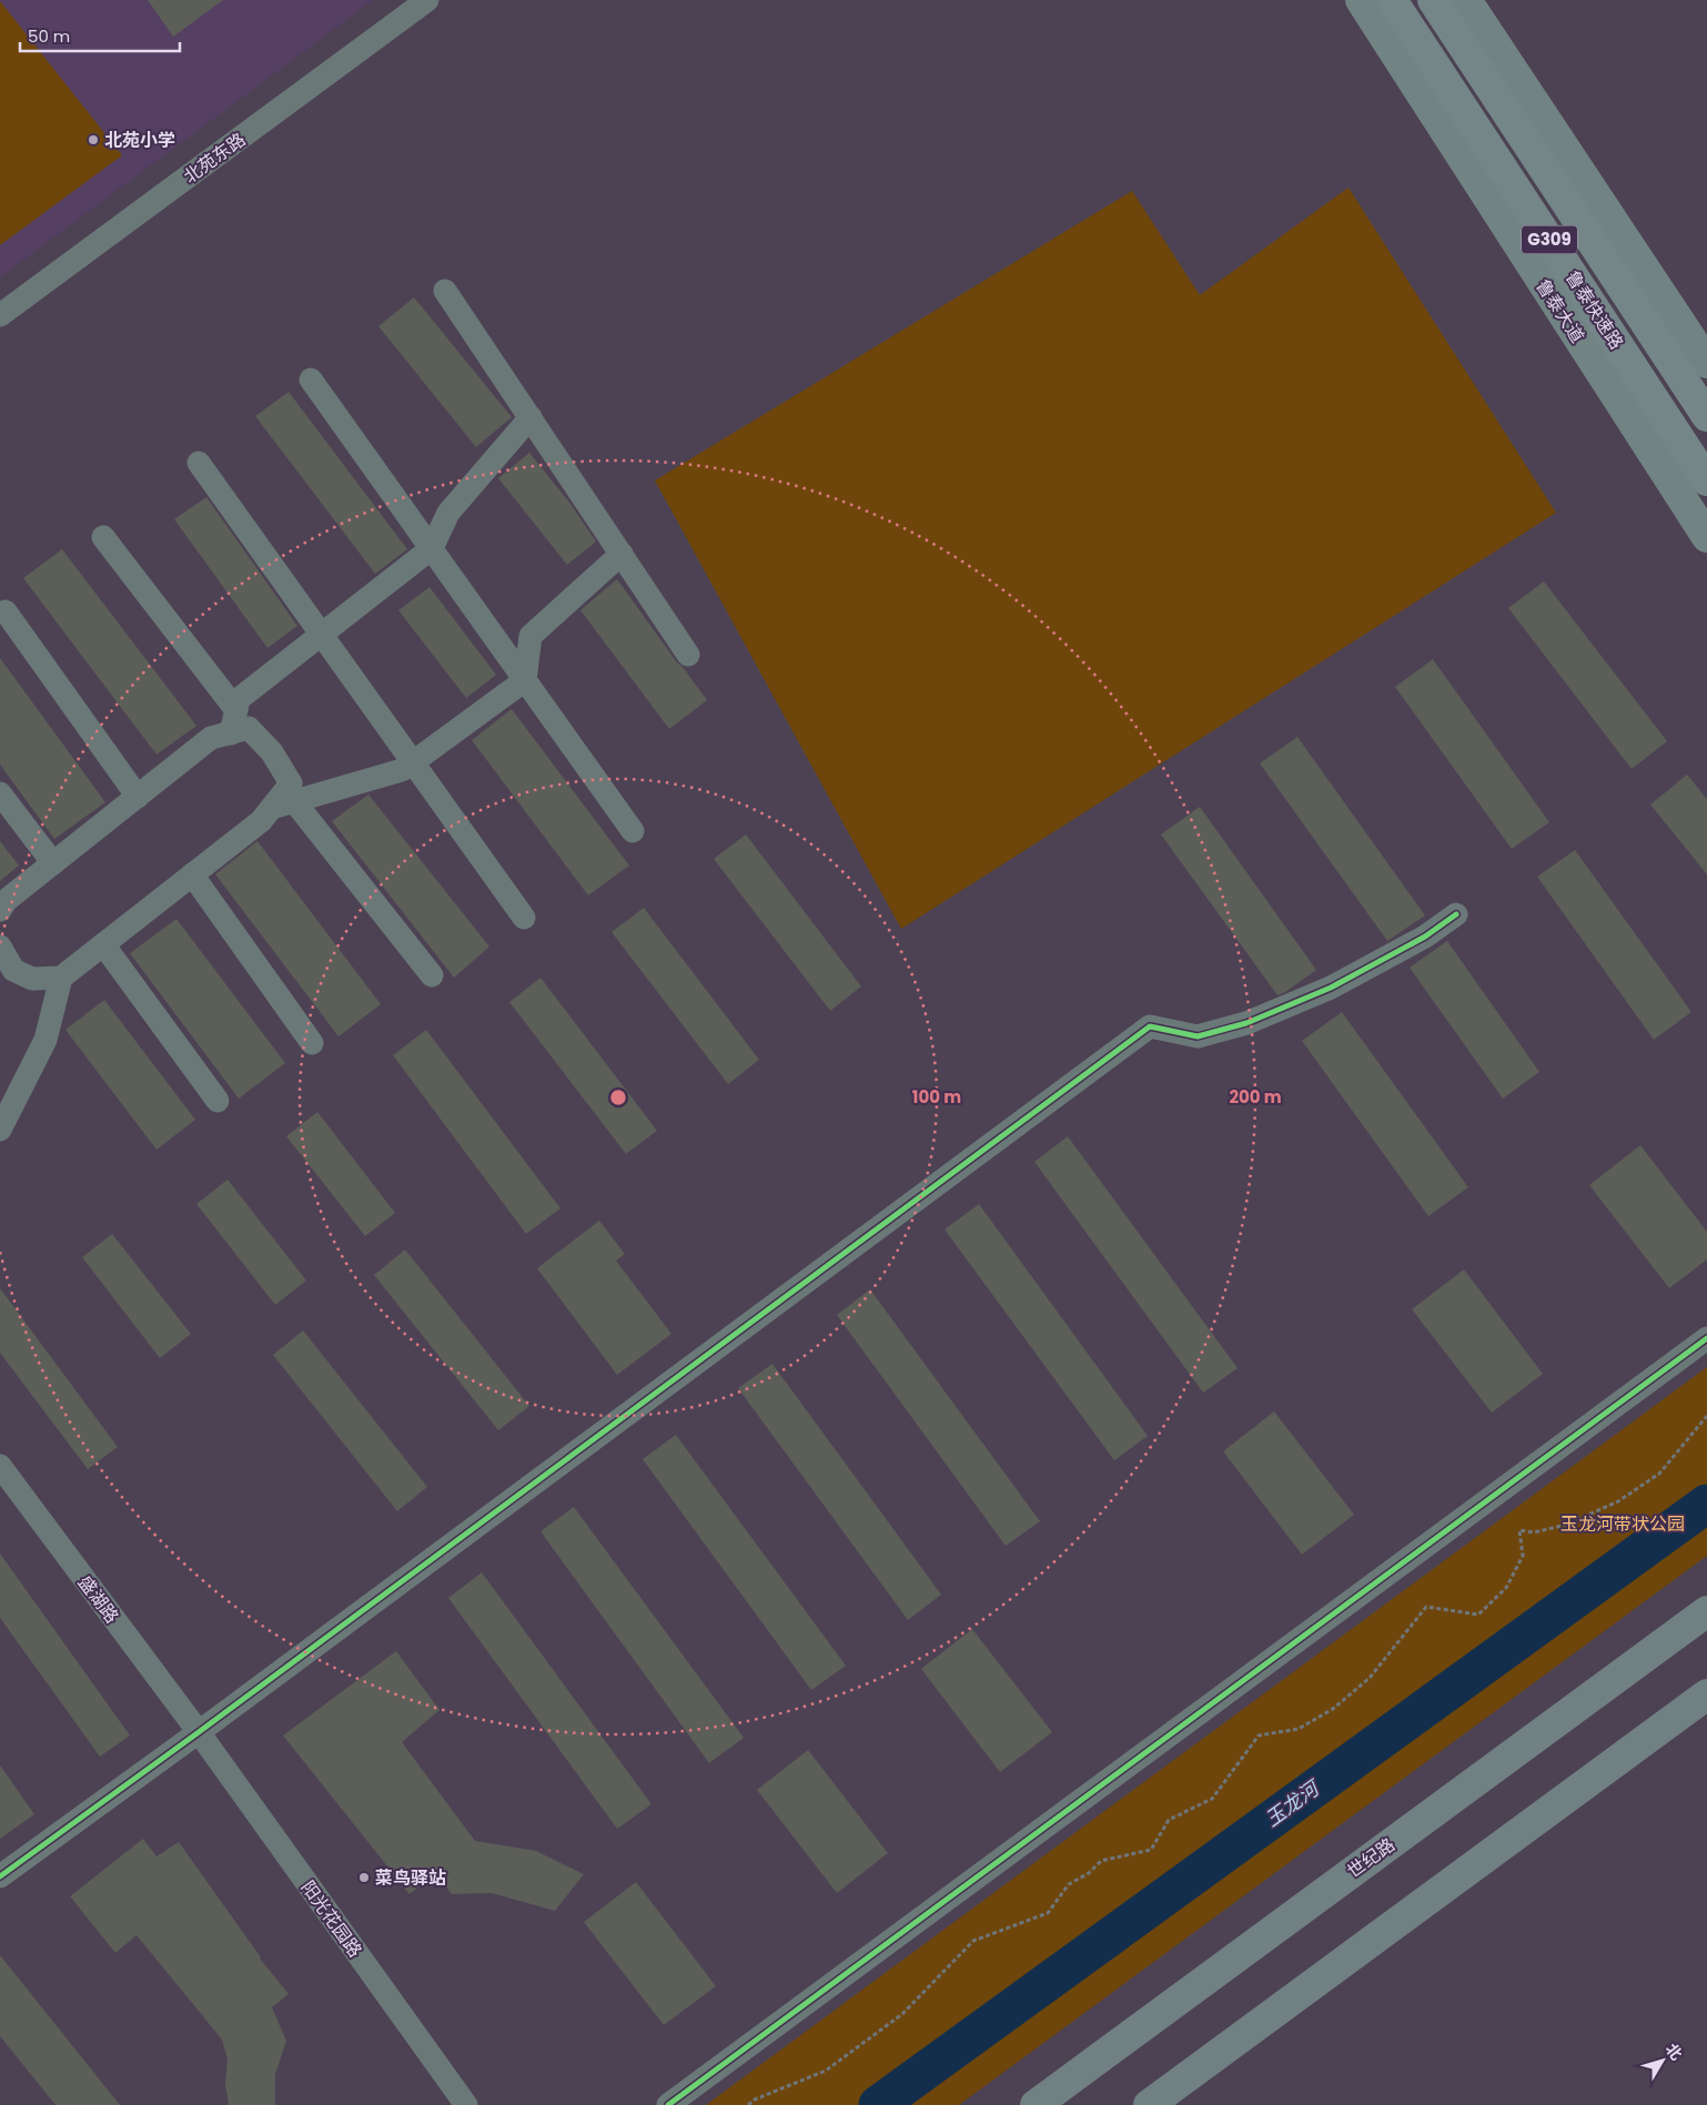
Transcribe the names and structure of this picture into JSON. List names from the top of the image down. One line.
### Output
{"streets":{"highway":["G309","鲁泰快速路"],"main road":["鲁泰大道","世纪路"],"street":["北苑东路","盛湖路","阳光花园路"]},"crossings":[["盛湖路","阳光花园路"]],"water":["玉龙河"],"parks":["玉龙河带状公园"],"places":["北苑小学","菜鸟驿站"],"scale_bar":"50 m","north":"top right","rings":["100 m","200 m"]}
